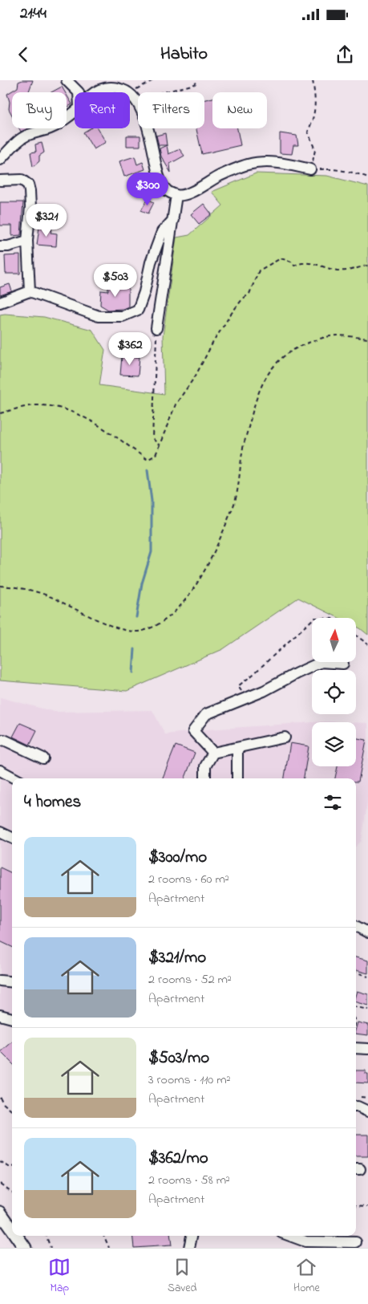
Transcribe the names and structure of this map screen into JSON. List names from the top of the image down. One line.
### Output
{"north":"top","page":{"status":"21:44","header":"Habito","chip":["Buy","Rent","Filters","New"],"price":["$300","$321","$503","$362"],"heading":"4 homes","list":[{"name":"$300/mo","note":"2 rooms · 60 m² · Apartment"},{"name":"$321/mo","note":"2 rooms · 52 m² · Apartment"},{"name":"$503/mo","note":"3 rooms · 110 m² · Apartment"},{"name":"$362/mo","note":"2 rooms · 58 m² · Apartment"}],"tabs":["Map","Saved","Home"]}}
